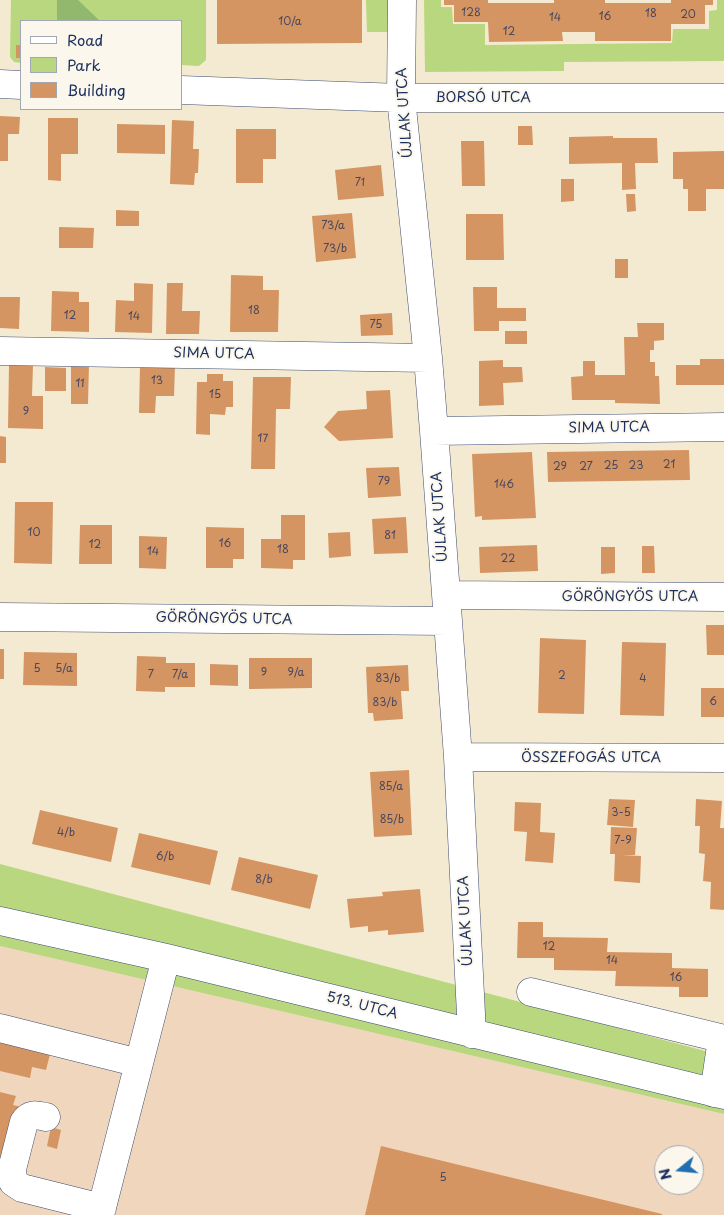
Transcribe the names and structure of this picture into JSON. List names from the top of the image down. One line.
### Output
{"streets":{"street":["BORSÓ UTCA","ÚJLAK UTCA","SIMA UTCA","GÖRÖNGYÖS UTCA","ÖSSZEFOGÁS UTCA","513. UTCA"]},"crossings":[["BORSÓ UTCA","ÚJLAK UTCA"],["ÚJLAK UTCA","SIMA UTCA"],["ÚJLAK UTCA","GÖRÖNGYÖS UTCA"],["ÚJLAK UTCA","ÖSSZEFOGÁS UTCA"],["ÚJLAK UTCA","513. UTCA"]],"house_numbers":["128","18","20","16","14","10/a","12","71","73/a","73/b","18","12","14","75","13","11","15","9","17","21","25","23","29","27","79","146","10","81","16","12","18","14","22","5","5/a","9","9/a","7","7/a","2","83/b","4","6","83/b","85/a","3-5","85/b","4/b","7-9","6/b","8/b","12","14","16","5"],"legend":["Road","Park","Building"],"north":"left"}
